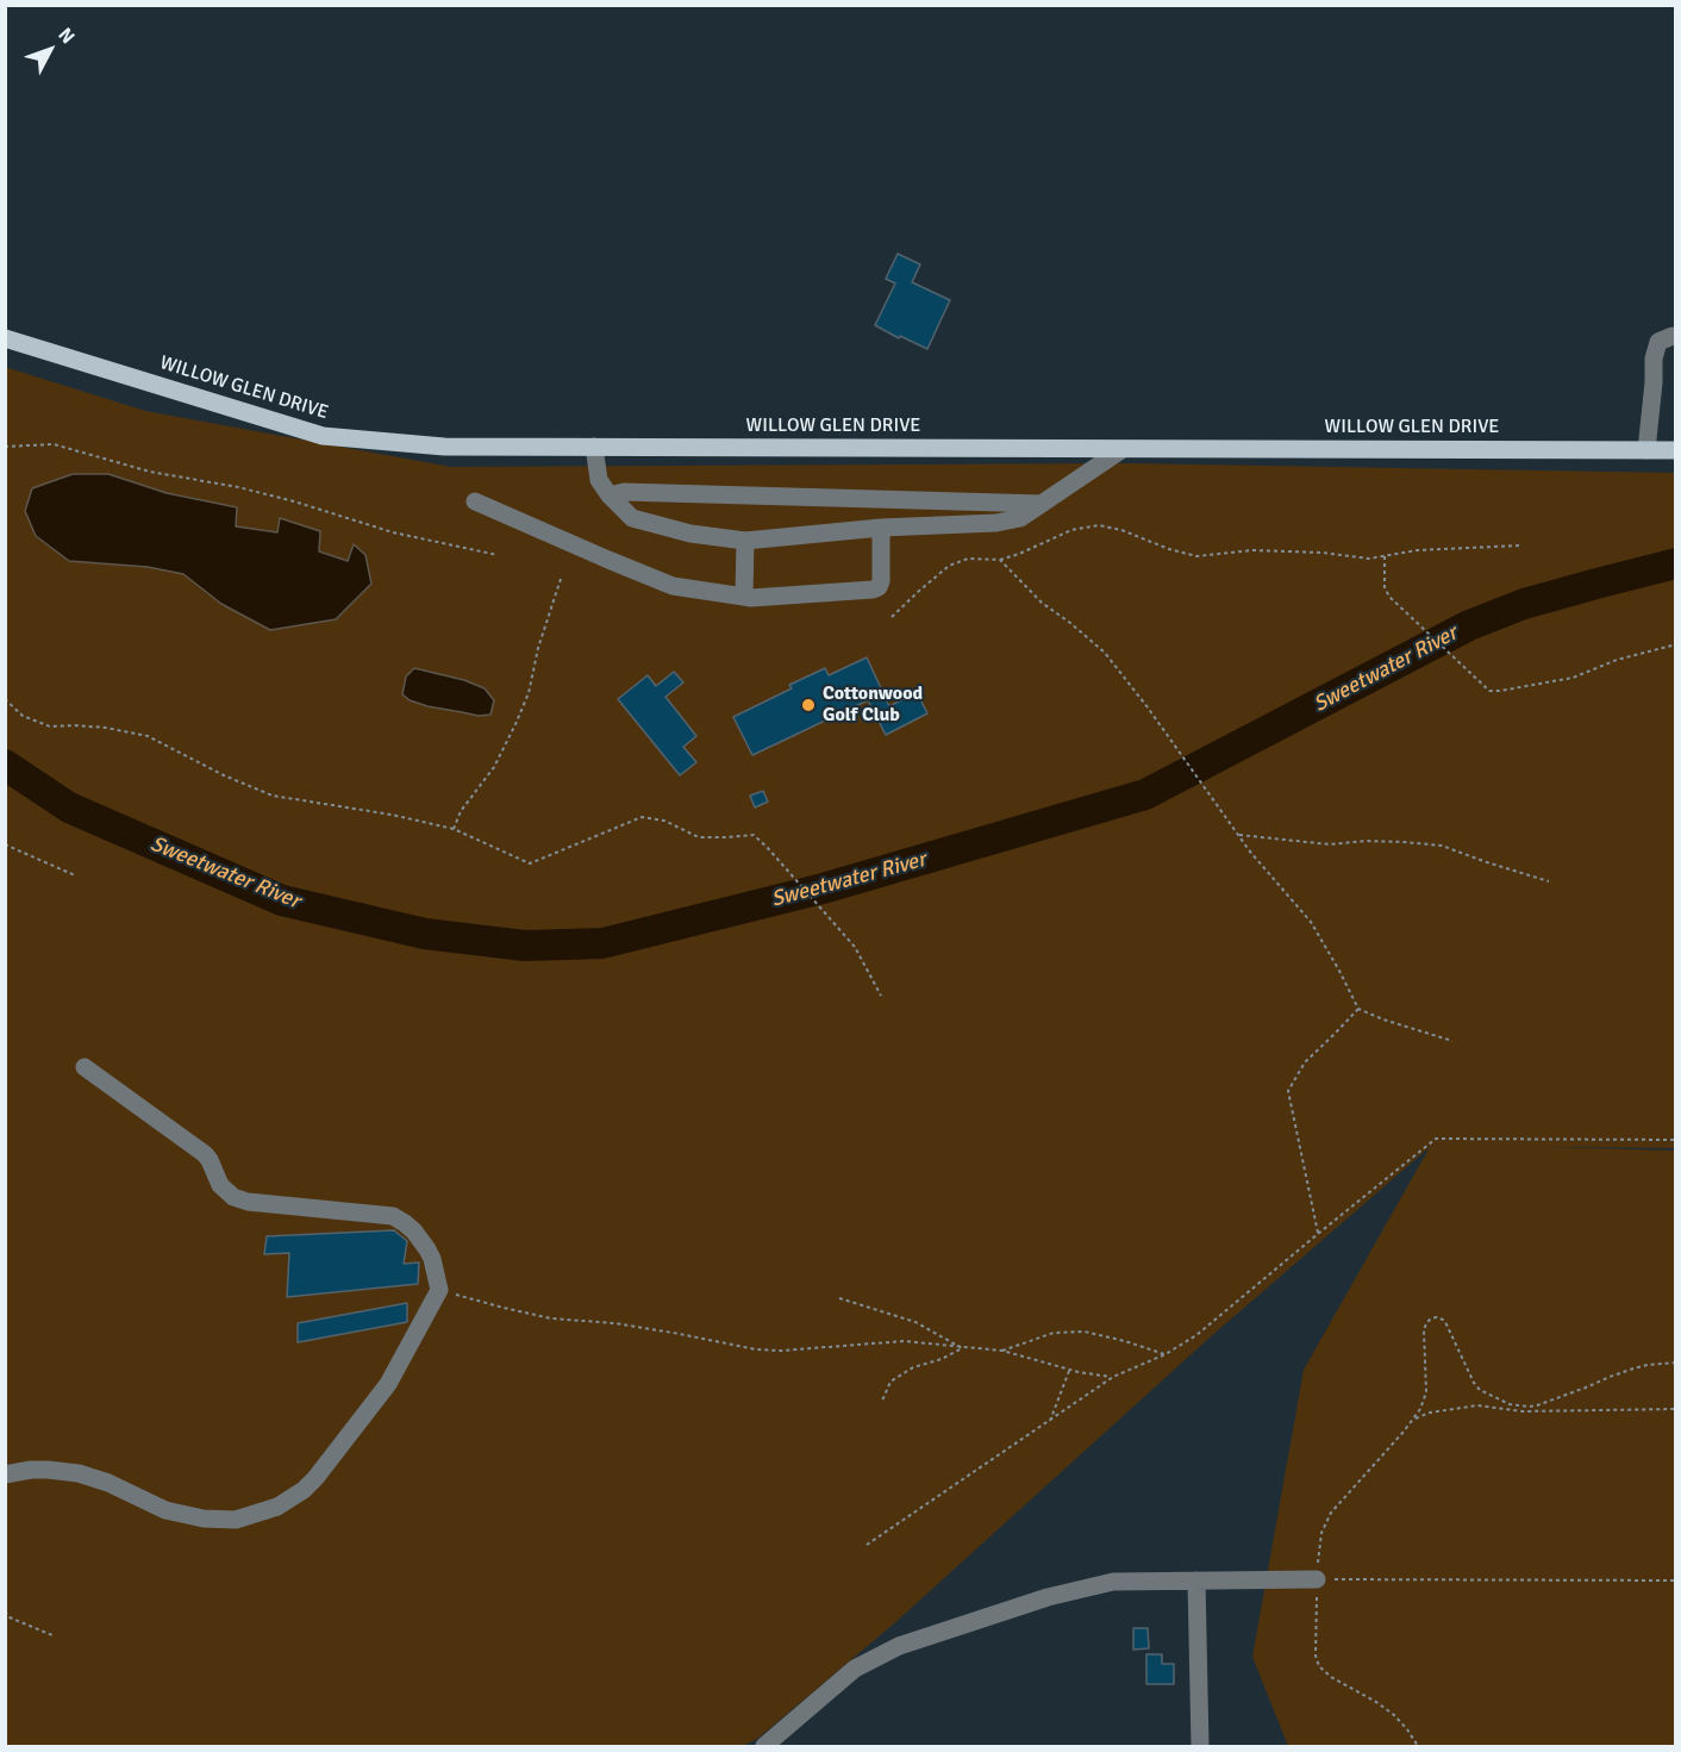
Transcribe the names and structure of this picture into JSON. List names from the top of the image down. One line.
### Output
{"streets":{"main road":["WILLOW GLEN DRIVE"]},"water":["Sweetwater River"],"places":["Cottonwood Golf Club"],"north":"top right"}
